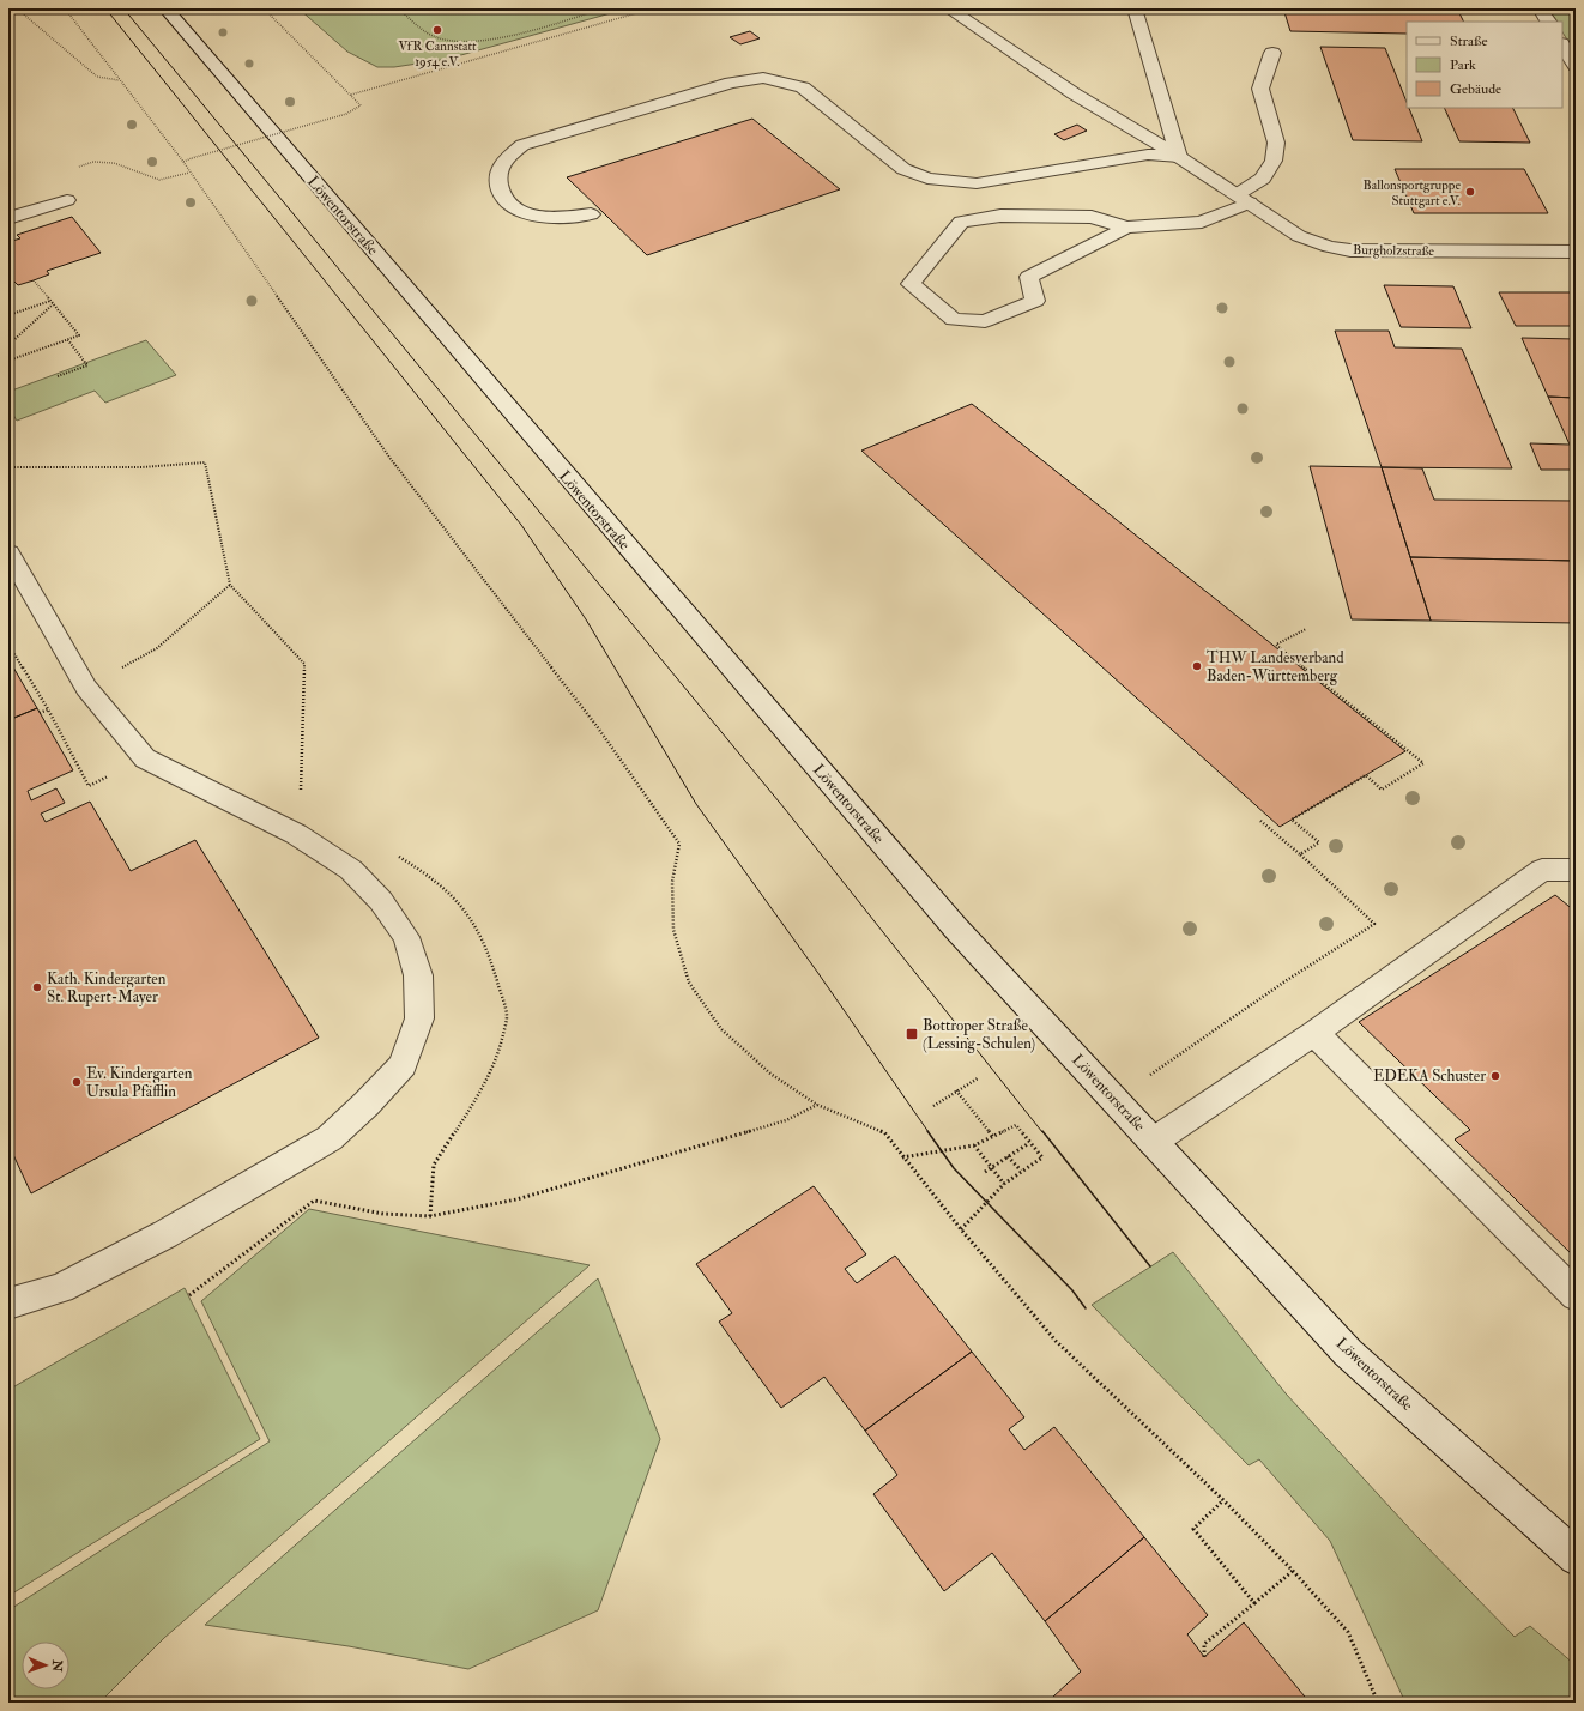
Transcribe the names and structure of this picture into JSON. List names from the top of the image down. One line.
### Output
{"streets":{"main road":["Löwentorstraße","Burgholzstraße"]},"places":{"other":["VfR Cannstatt 1954 e.V.","Ballonsportgruppe Stuttgart e.V.","THW Landesverband Baden-Württemberg","Kath. Kindergarten St. Rupert-Mayer","EDEKA Schuster","Ev. Kindergarten Ursula Pfäfflin"],"transit":["Bottroper Straße (Lessing-Schulen)"]},"legend":["Straße","Park","Gebäude"],"north":"right"}
